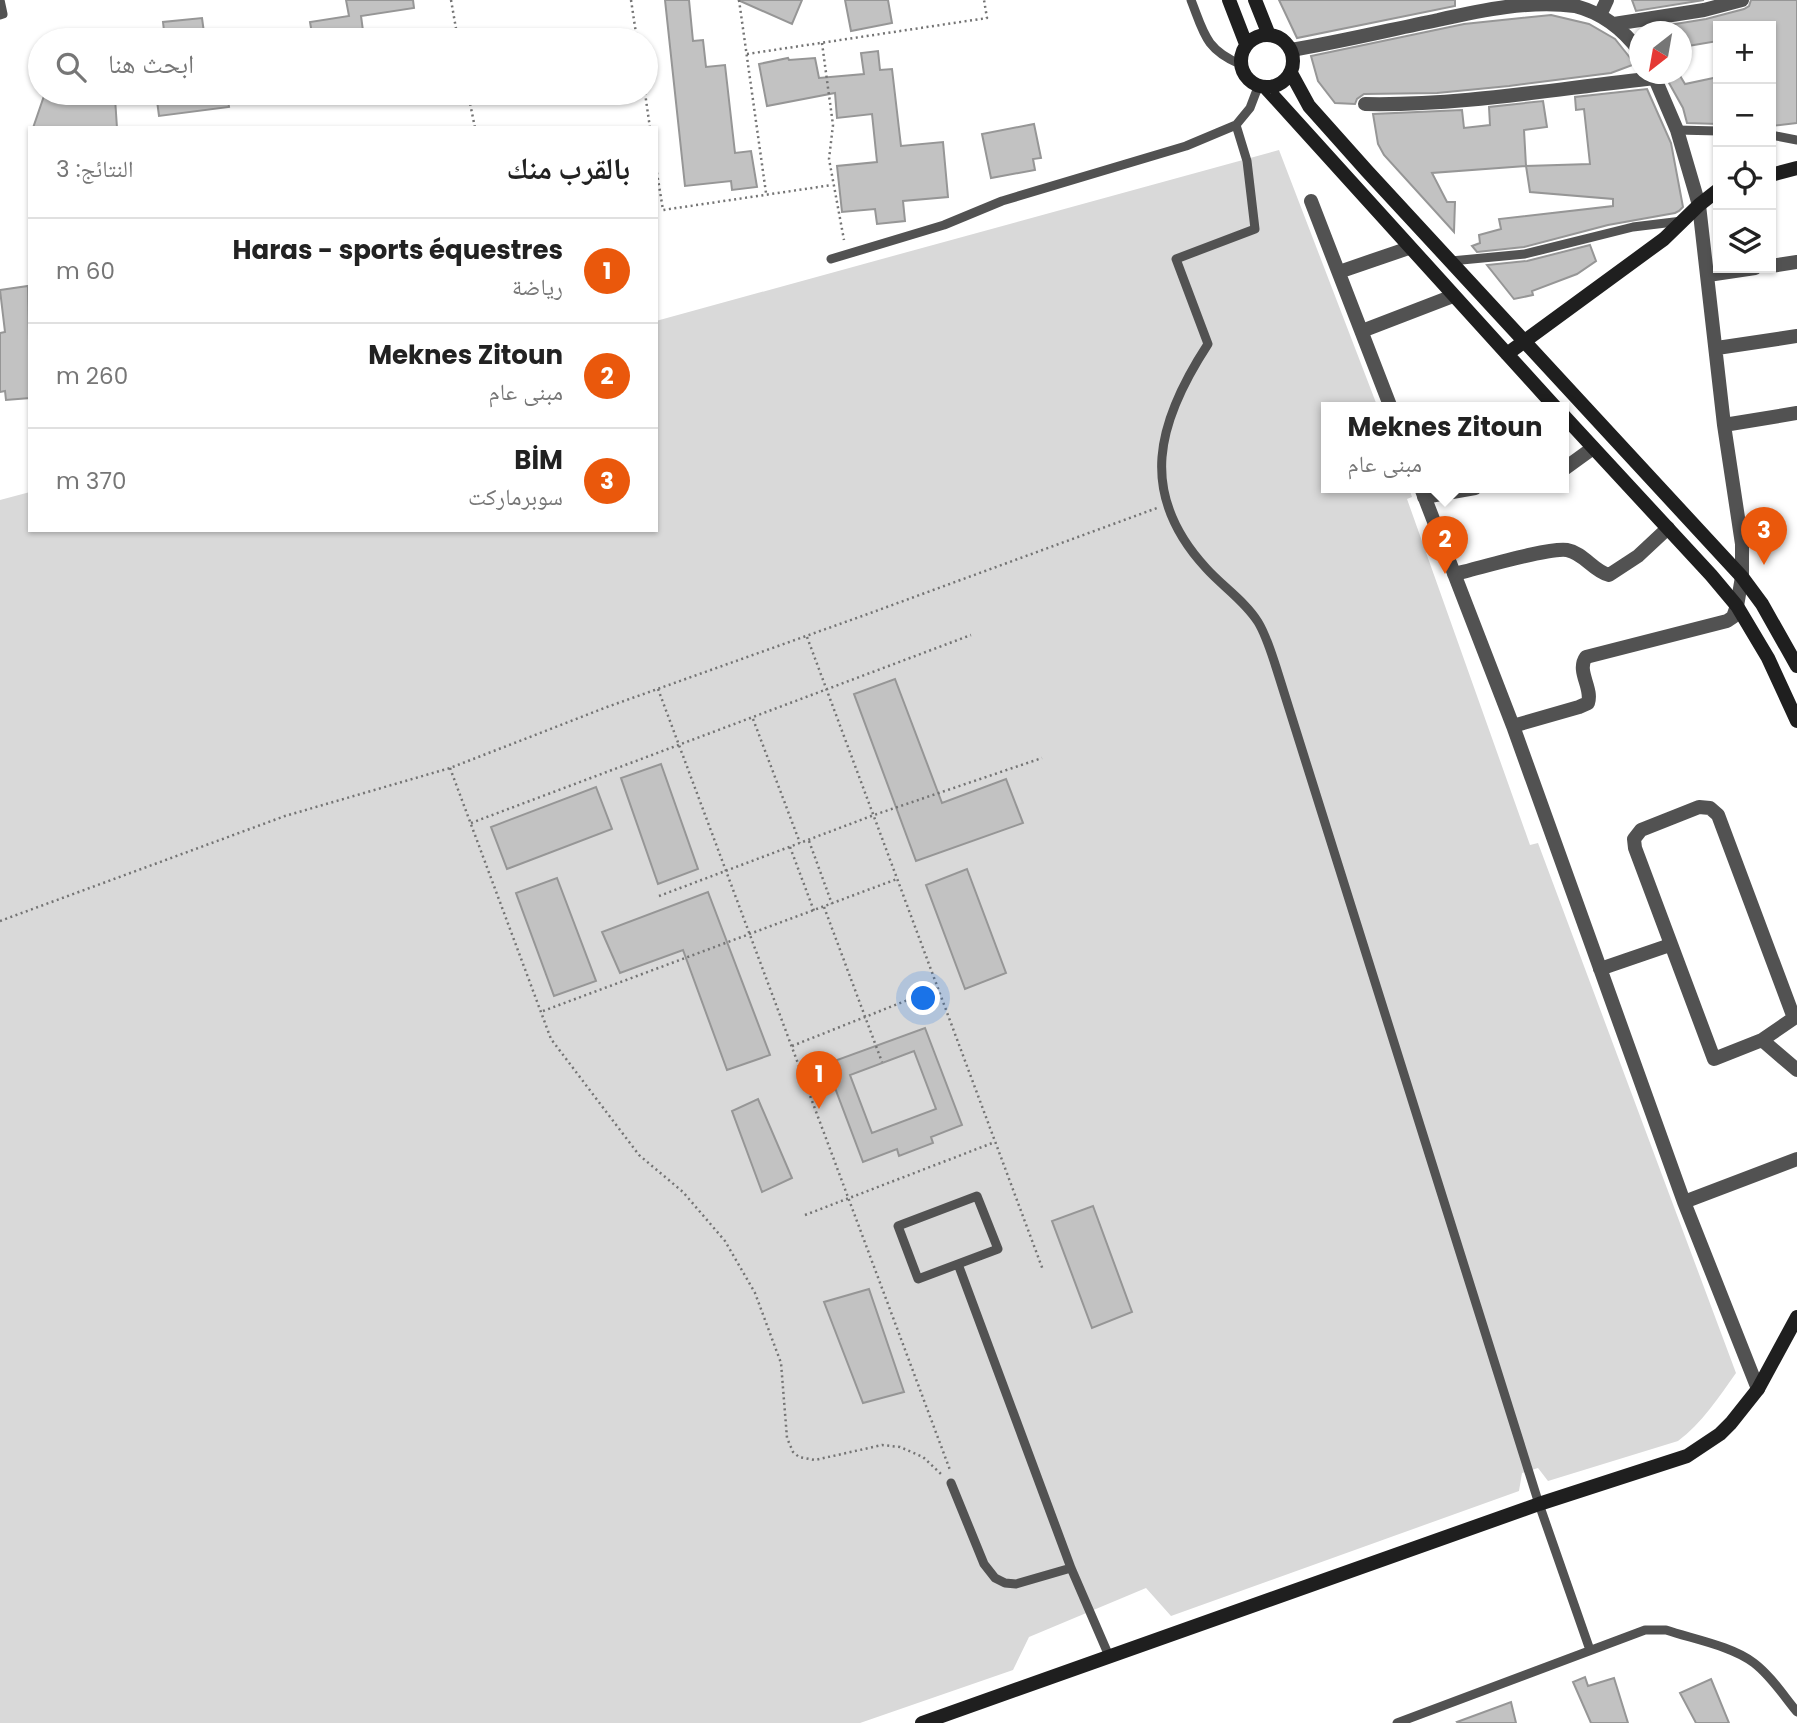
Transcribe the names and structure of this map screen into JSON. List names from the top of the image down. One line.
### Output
{"north":"bottom left","page":{"map_buttons":["+","−"],"search":"ابحث هنا","heading":["بالقرب منك","النتائج: 3"],"list":[{"mark":"1","name":"Haras - sports équestres","note":"رياضة","value":"60 m"},{"mark":"2","name":"Meknes Zitoun","note":"مبنى عام","value":"260 m"},{"mark":"3","name":"BİM","note":"سوبرماركت","value":"370 m"}],"popup":["Meknes Zitoun","مبنى عام"],"pins":["3","2","1"]}}
